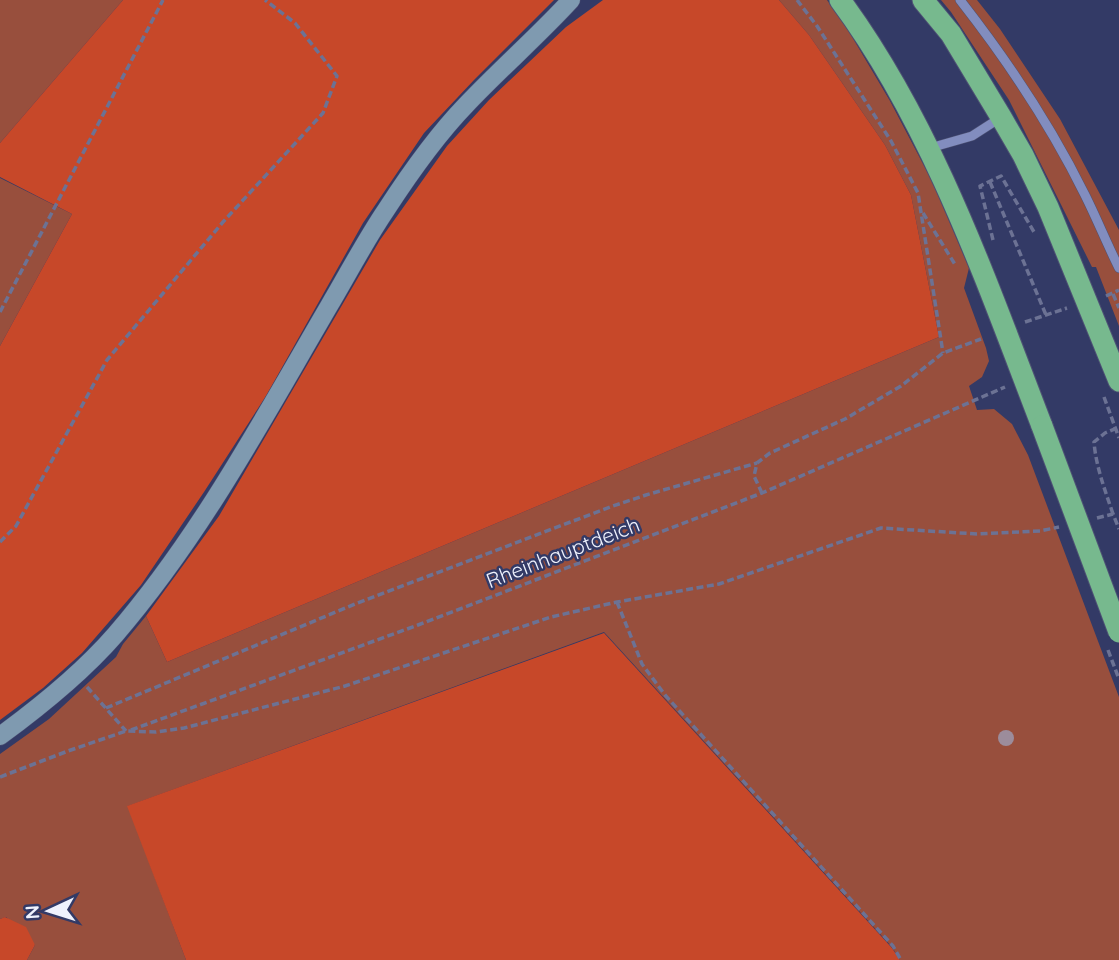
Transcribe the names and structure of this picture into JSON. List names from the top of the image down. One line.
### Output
{"streets":{"path":["Rheinhauptdeich"]},"north":"left"}
